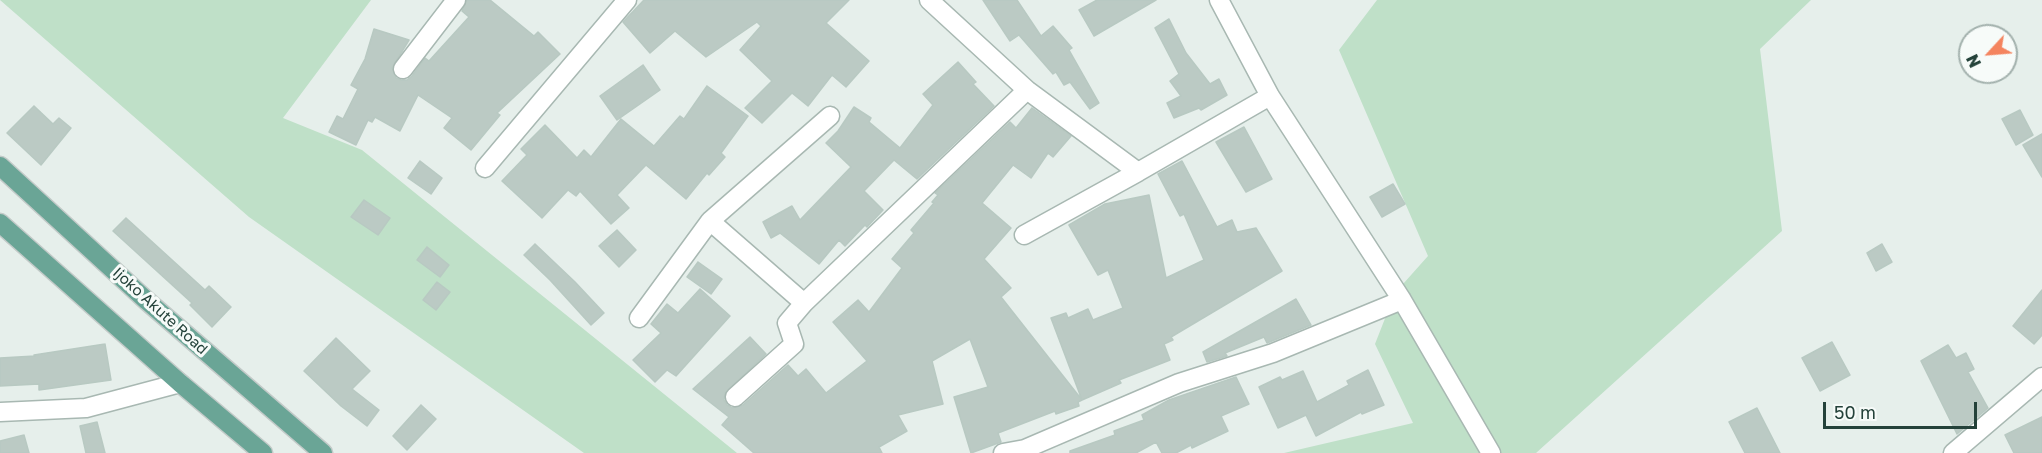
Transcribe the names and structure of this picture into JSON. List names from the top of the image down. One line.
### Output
{"streets":{"main road":["Ijoko Akute Road"]},"scale_bar":"50 m","north":"bottom left"}
